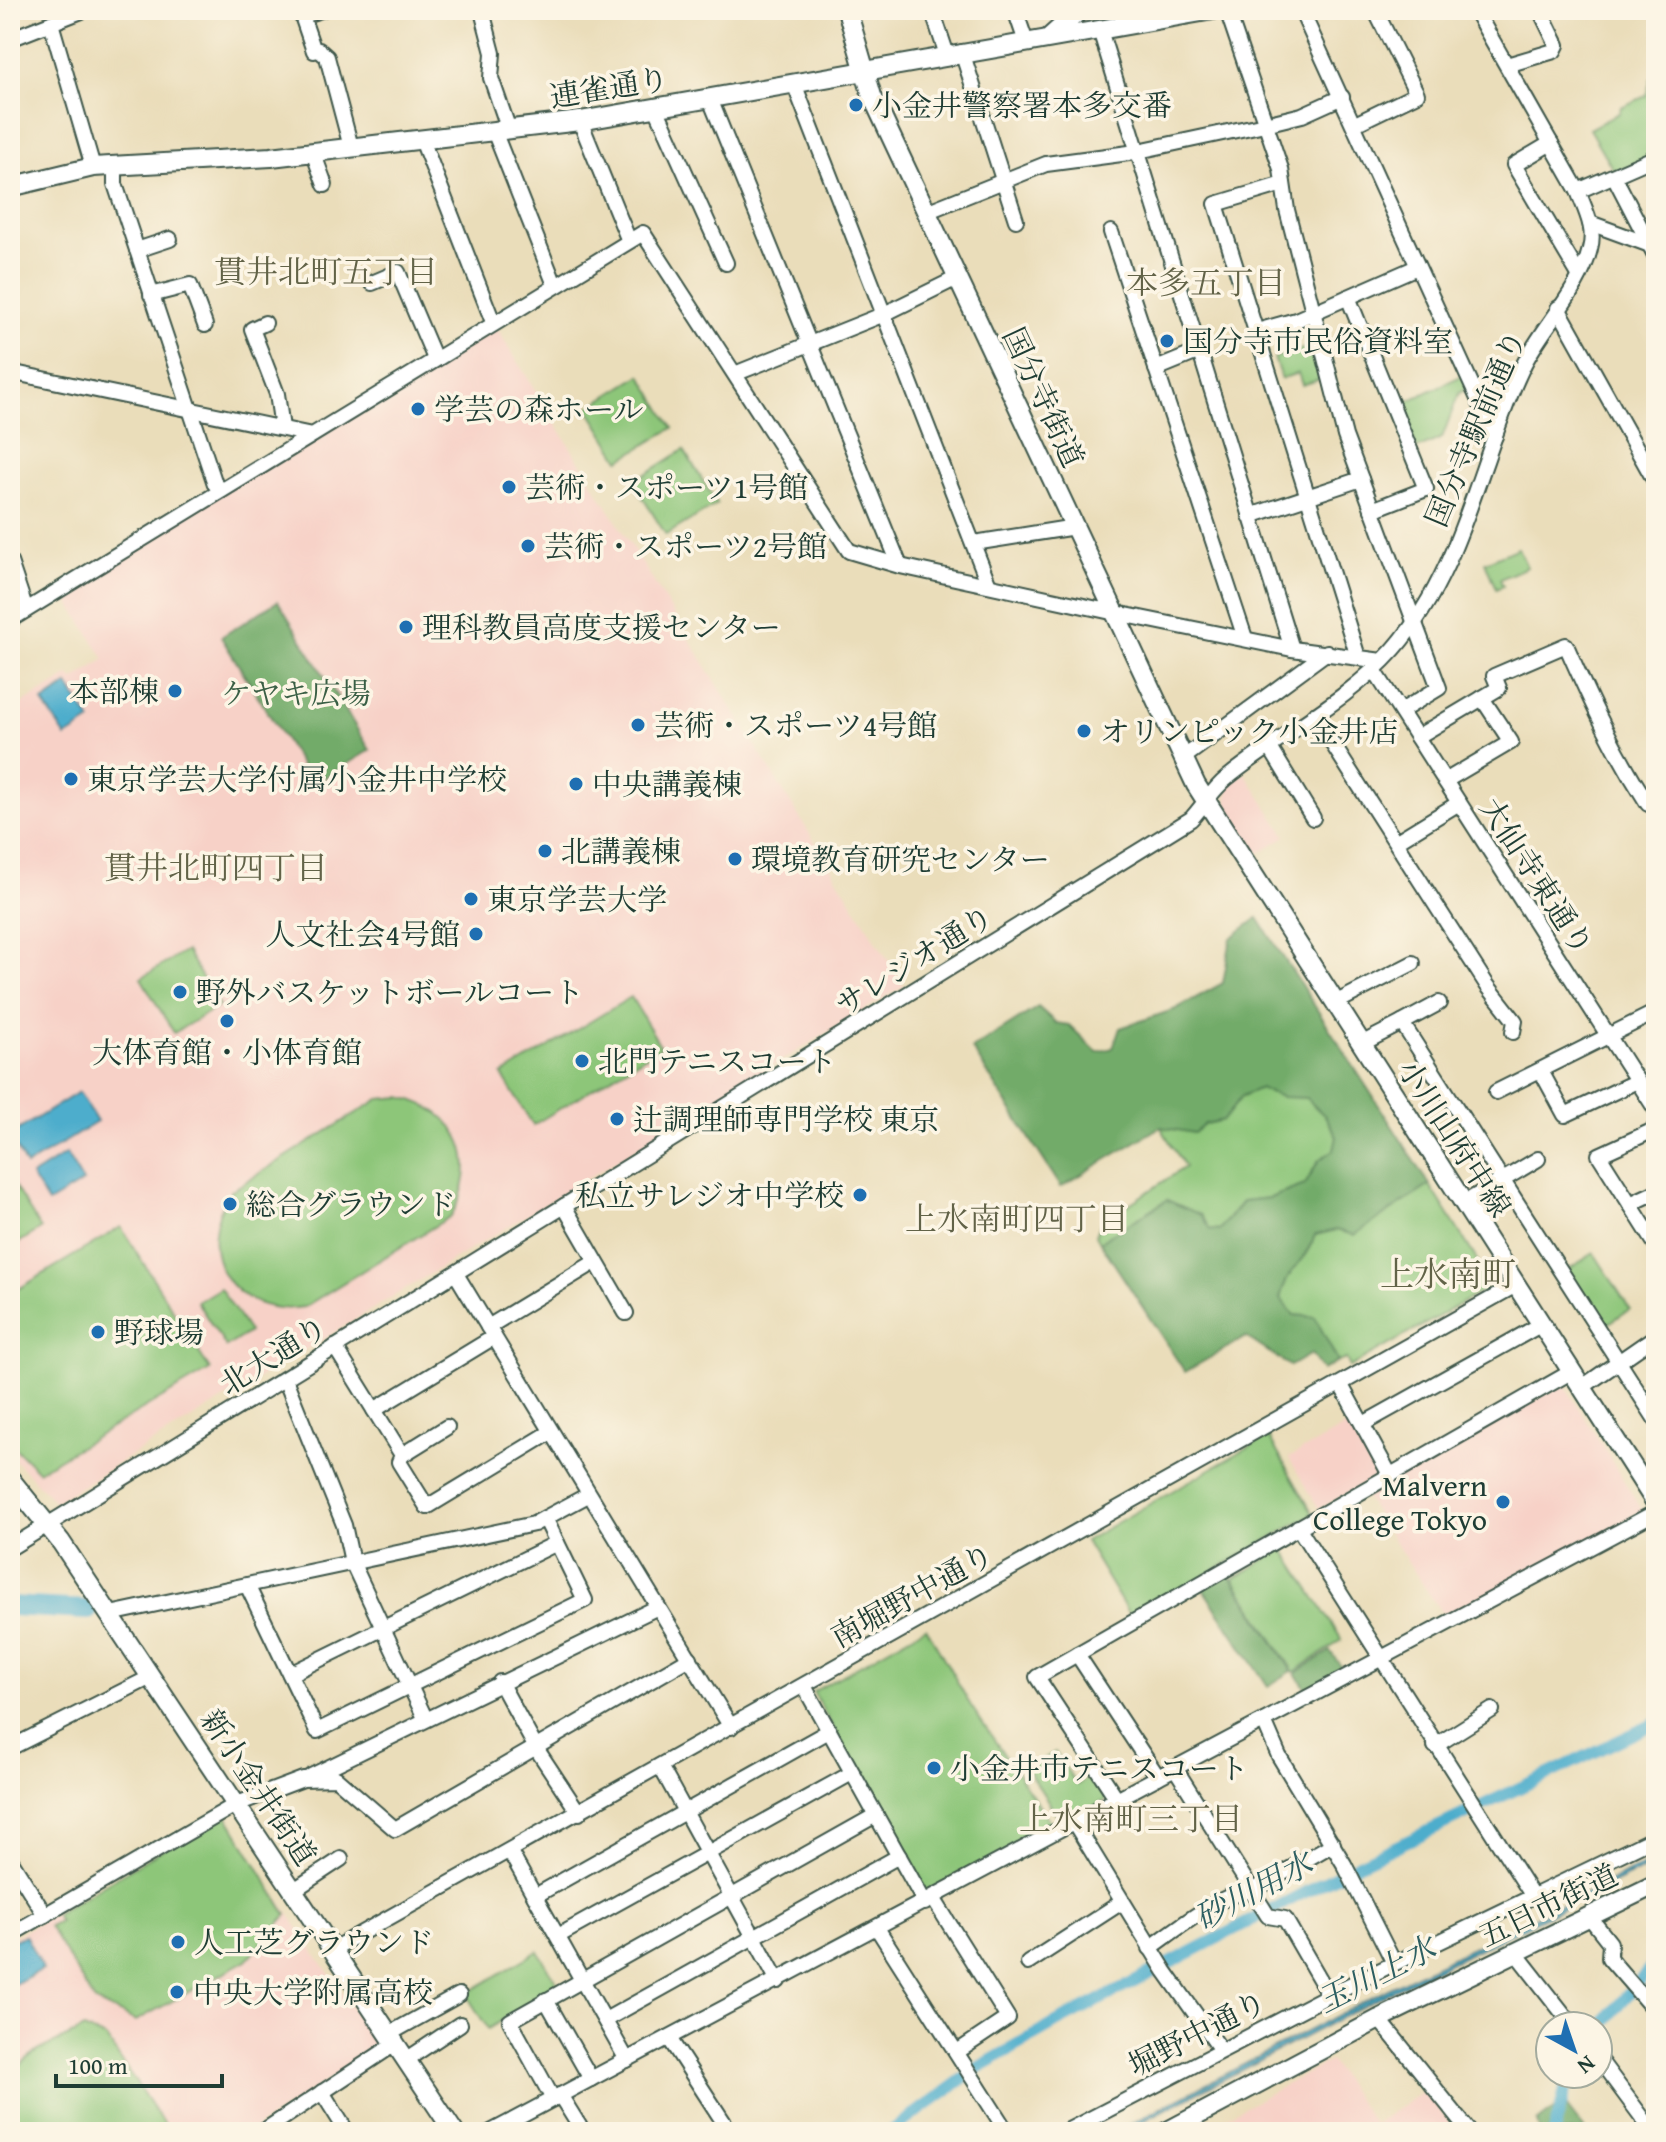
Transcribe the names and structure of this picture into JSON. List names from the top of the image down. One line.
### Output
{"streets":{"main road":["連雀通り","国分寺街道","小川山府中線","新小金井街道","五日市街道"],"street":["国分寺駅前通り","大仙寺東通り","サレジオ通り","北大通り","南堀野中通り","堀野中通り"]},"crossings":[["連雀通り","国分寺街道"],["国分寺街道","国分寺駅前通り"],["国分寺街道","サレジオ通り"],["国分寺街道","小川山府中線"],["国分寺駅前通り","大仙寺東通り"],["国分寺駅前通り","サレジオ通り"],["国分寺駅前通り","小川山府中線"],["サレジオ通り","小川山府中線"],["サレジオ通り","北大通り"],["小川山府中線","南堀野中通り"],["北大通り","新小金井街道"],["南堀野中通り","新小金井街道"]],"districts":["貫井北町五丁目","本多五丁目","貫井北町四丁目","上水南町四丁目","上水南町","上水南町三丁目"],"water":["砂川用水","玉川上水"],"parks":["ケヤキ広場"],"places":["小金井警察署本多交番","国分寺市民俗資料室","学芸の森ホール","芸術・スポーツ1号館","芸術・スポーツ2号館","理科教員高度支援センター","本部棟","芸術・スポーツ4号館","オリンピック小金井店","東京学芸大学付属小金井中学校","中央講義棟","北講義棟","環境教育研究センター","東京学芸大学","人文社会4号館","野外バスケットボールコート","大体育館・小体育館","北門テニスコート","辻調理師専門学校 東京","私立サレジオ中学校","総合グラウンド","野球場","Malvern College Tokyo","小金井市テニスコート","人工芝グラウンド","中央大学附属高校"],"scale_bar":"100 m","north":"bottom right"}
